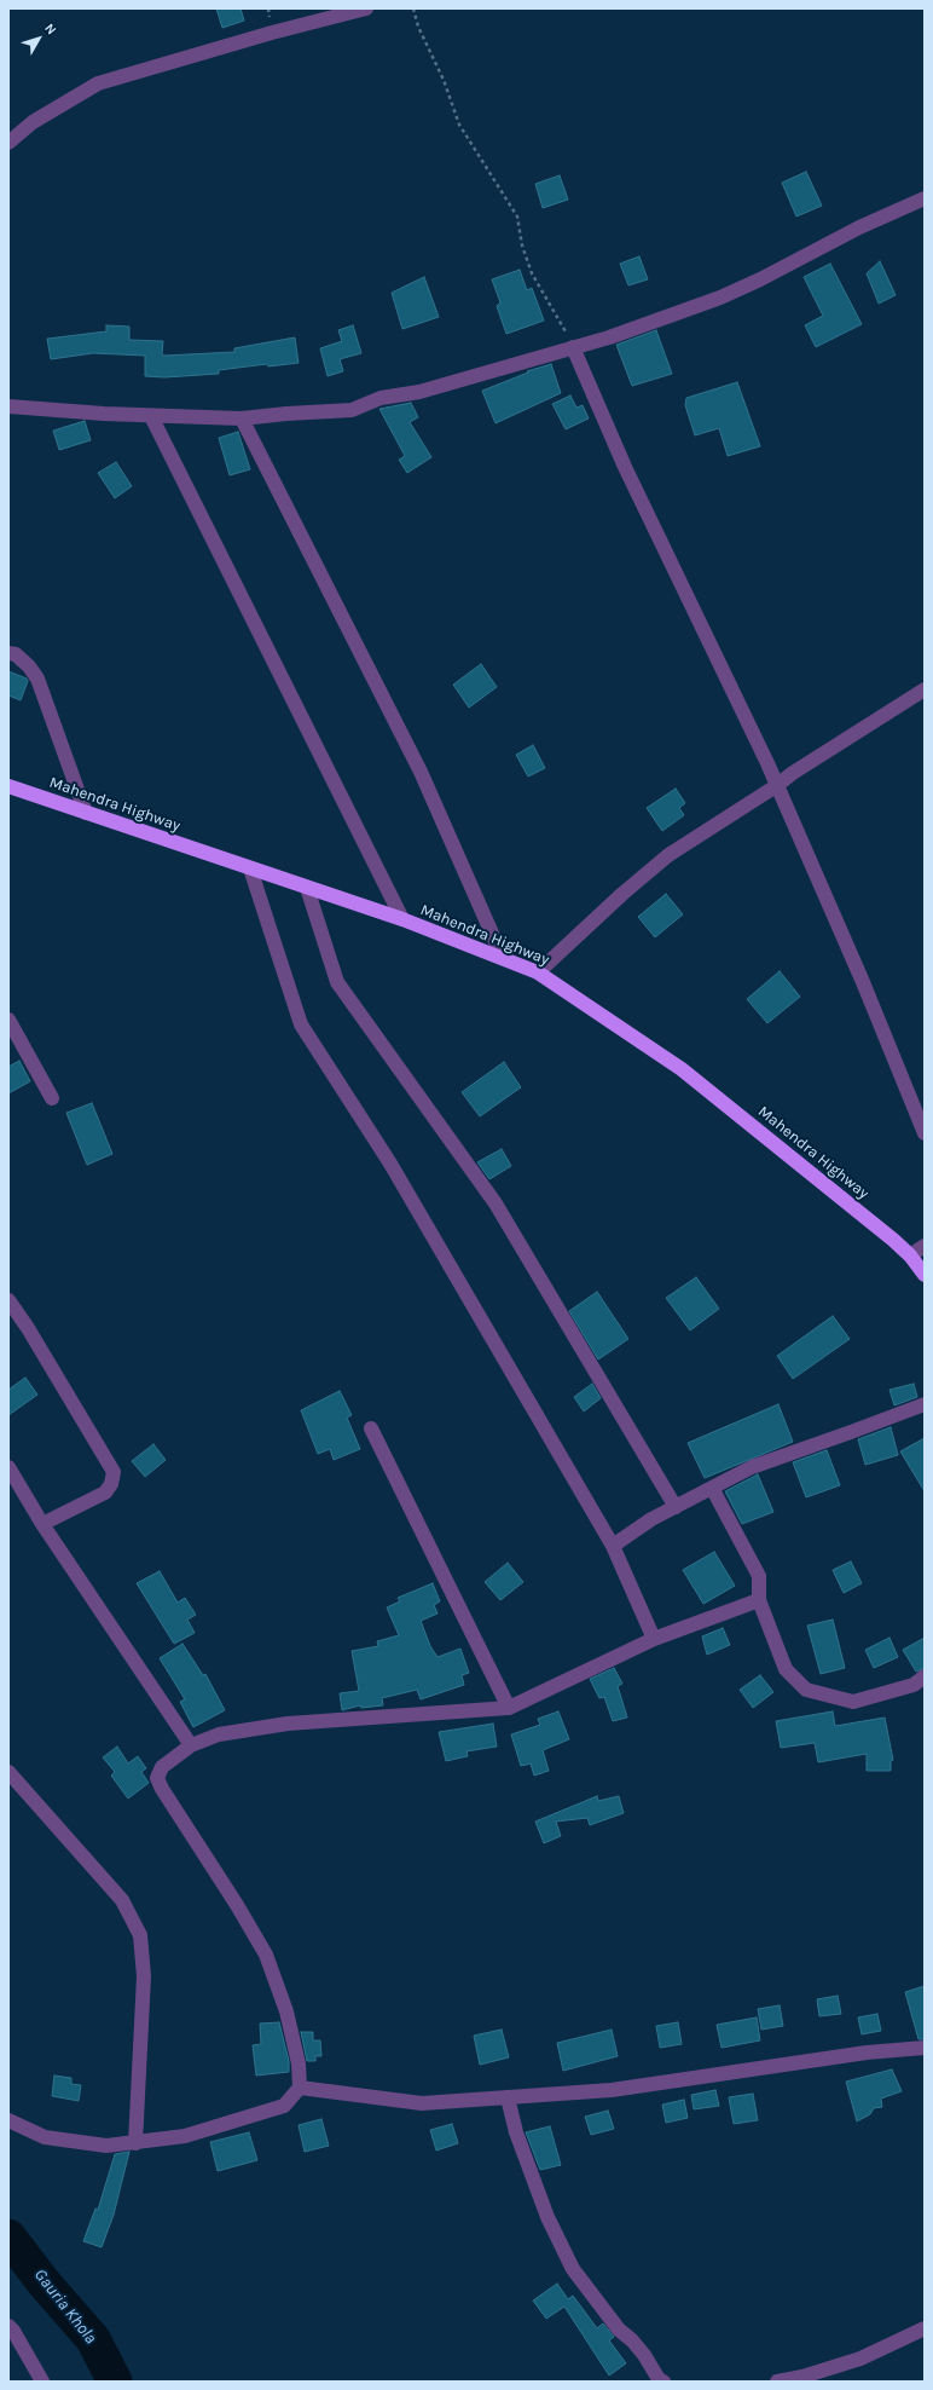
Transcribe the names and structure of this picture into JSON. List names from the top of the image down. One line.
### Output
{"streets":{"highway":["Mahendra Highway"]},"water":["Gauria Khola"],"north":"top right"}
